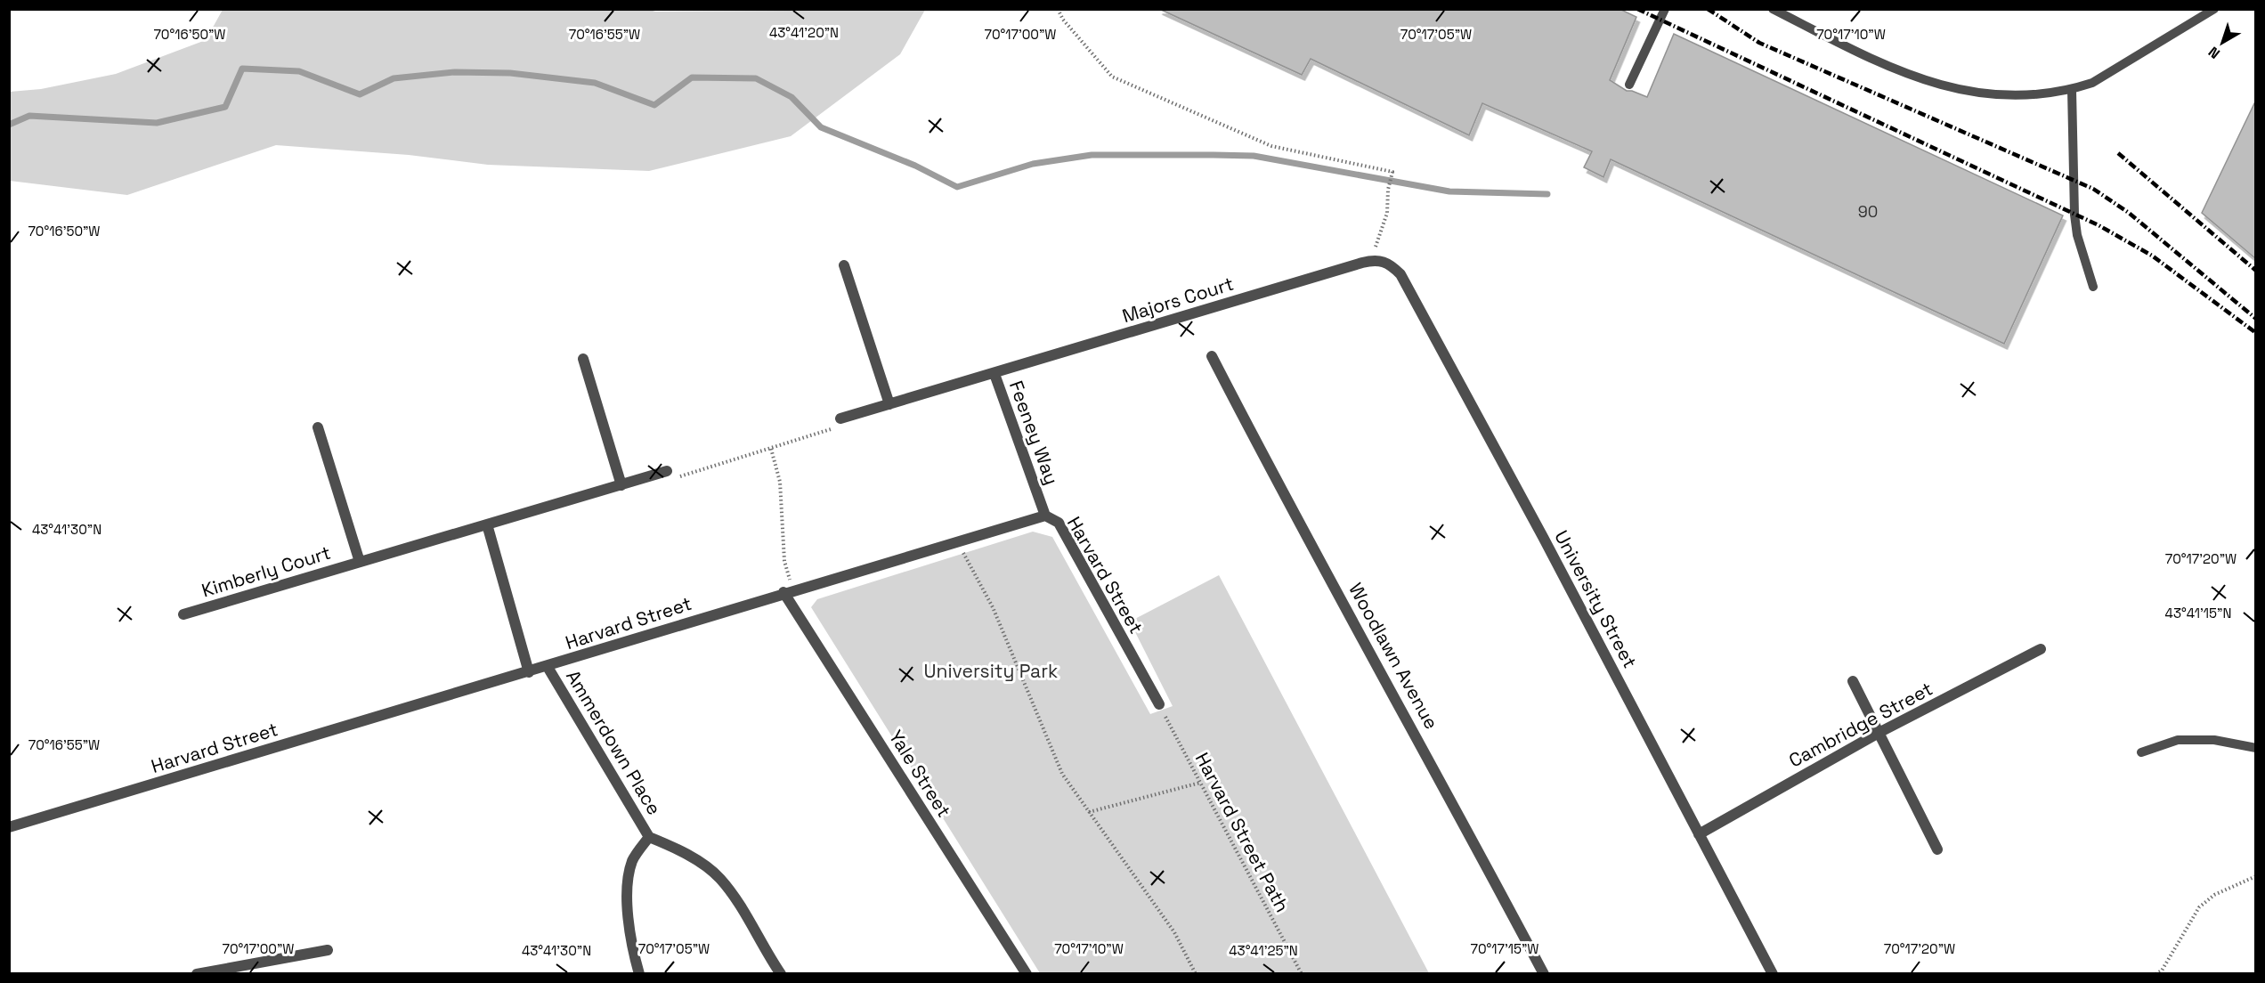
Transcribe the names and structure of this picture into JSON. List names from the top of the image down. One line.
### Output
{"streets":{"street":["Majors Court","Feeney Way","Kimberly Court","Harvard Street","University Street","Woodlawn Avenue","Cambridge Street","Ammerdown Place","Yale Street"],"path":["Harvard Street Path"]},"crossings":[["Majors Court","Feeney Way"],["Majors Court","University Street"],["Feeney Way","Harvard Street"],["Harvard Street","Ammerdown Place"],["Harvard Street","Yale Street"],["Harvard Street","Harvard Street Path"],["University Street","Cambridge Street"]],"parks":["University Park"],"house_numbers":["90"],"north":"bottom left","coordinates":["43°41'20\"N","70°16'50\"W","70°16'55\"W","70°17'00\"W","70°17'05\"W","70°17'10\"W","43°41'30\"N","70°17'20\"W","43°41'15\"N","70°17'15\"W","43°41'25\"N"]}
